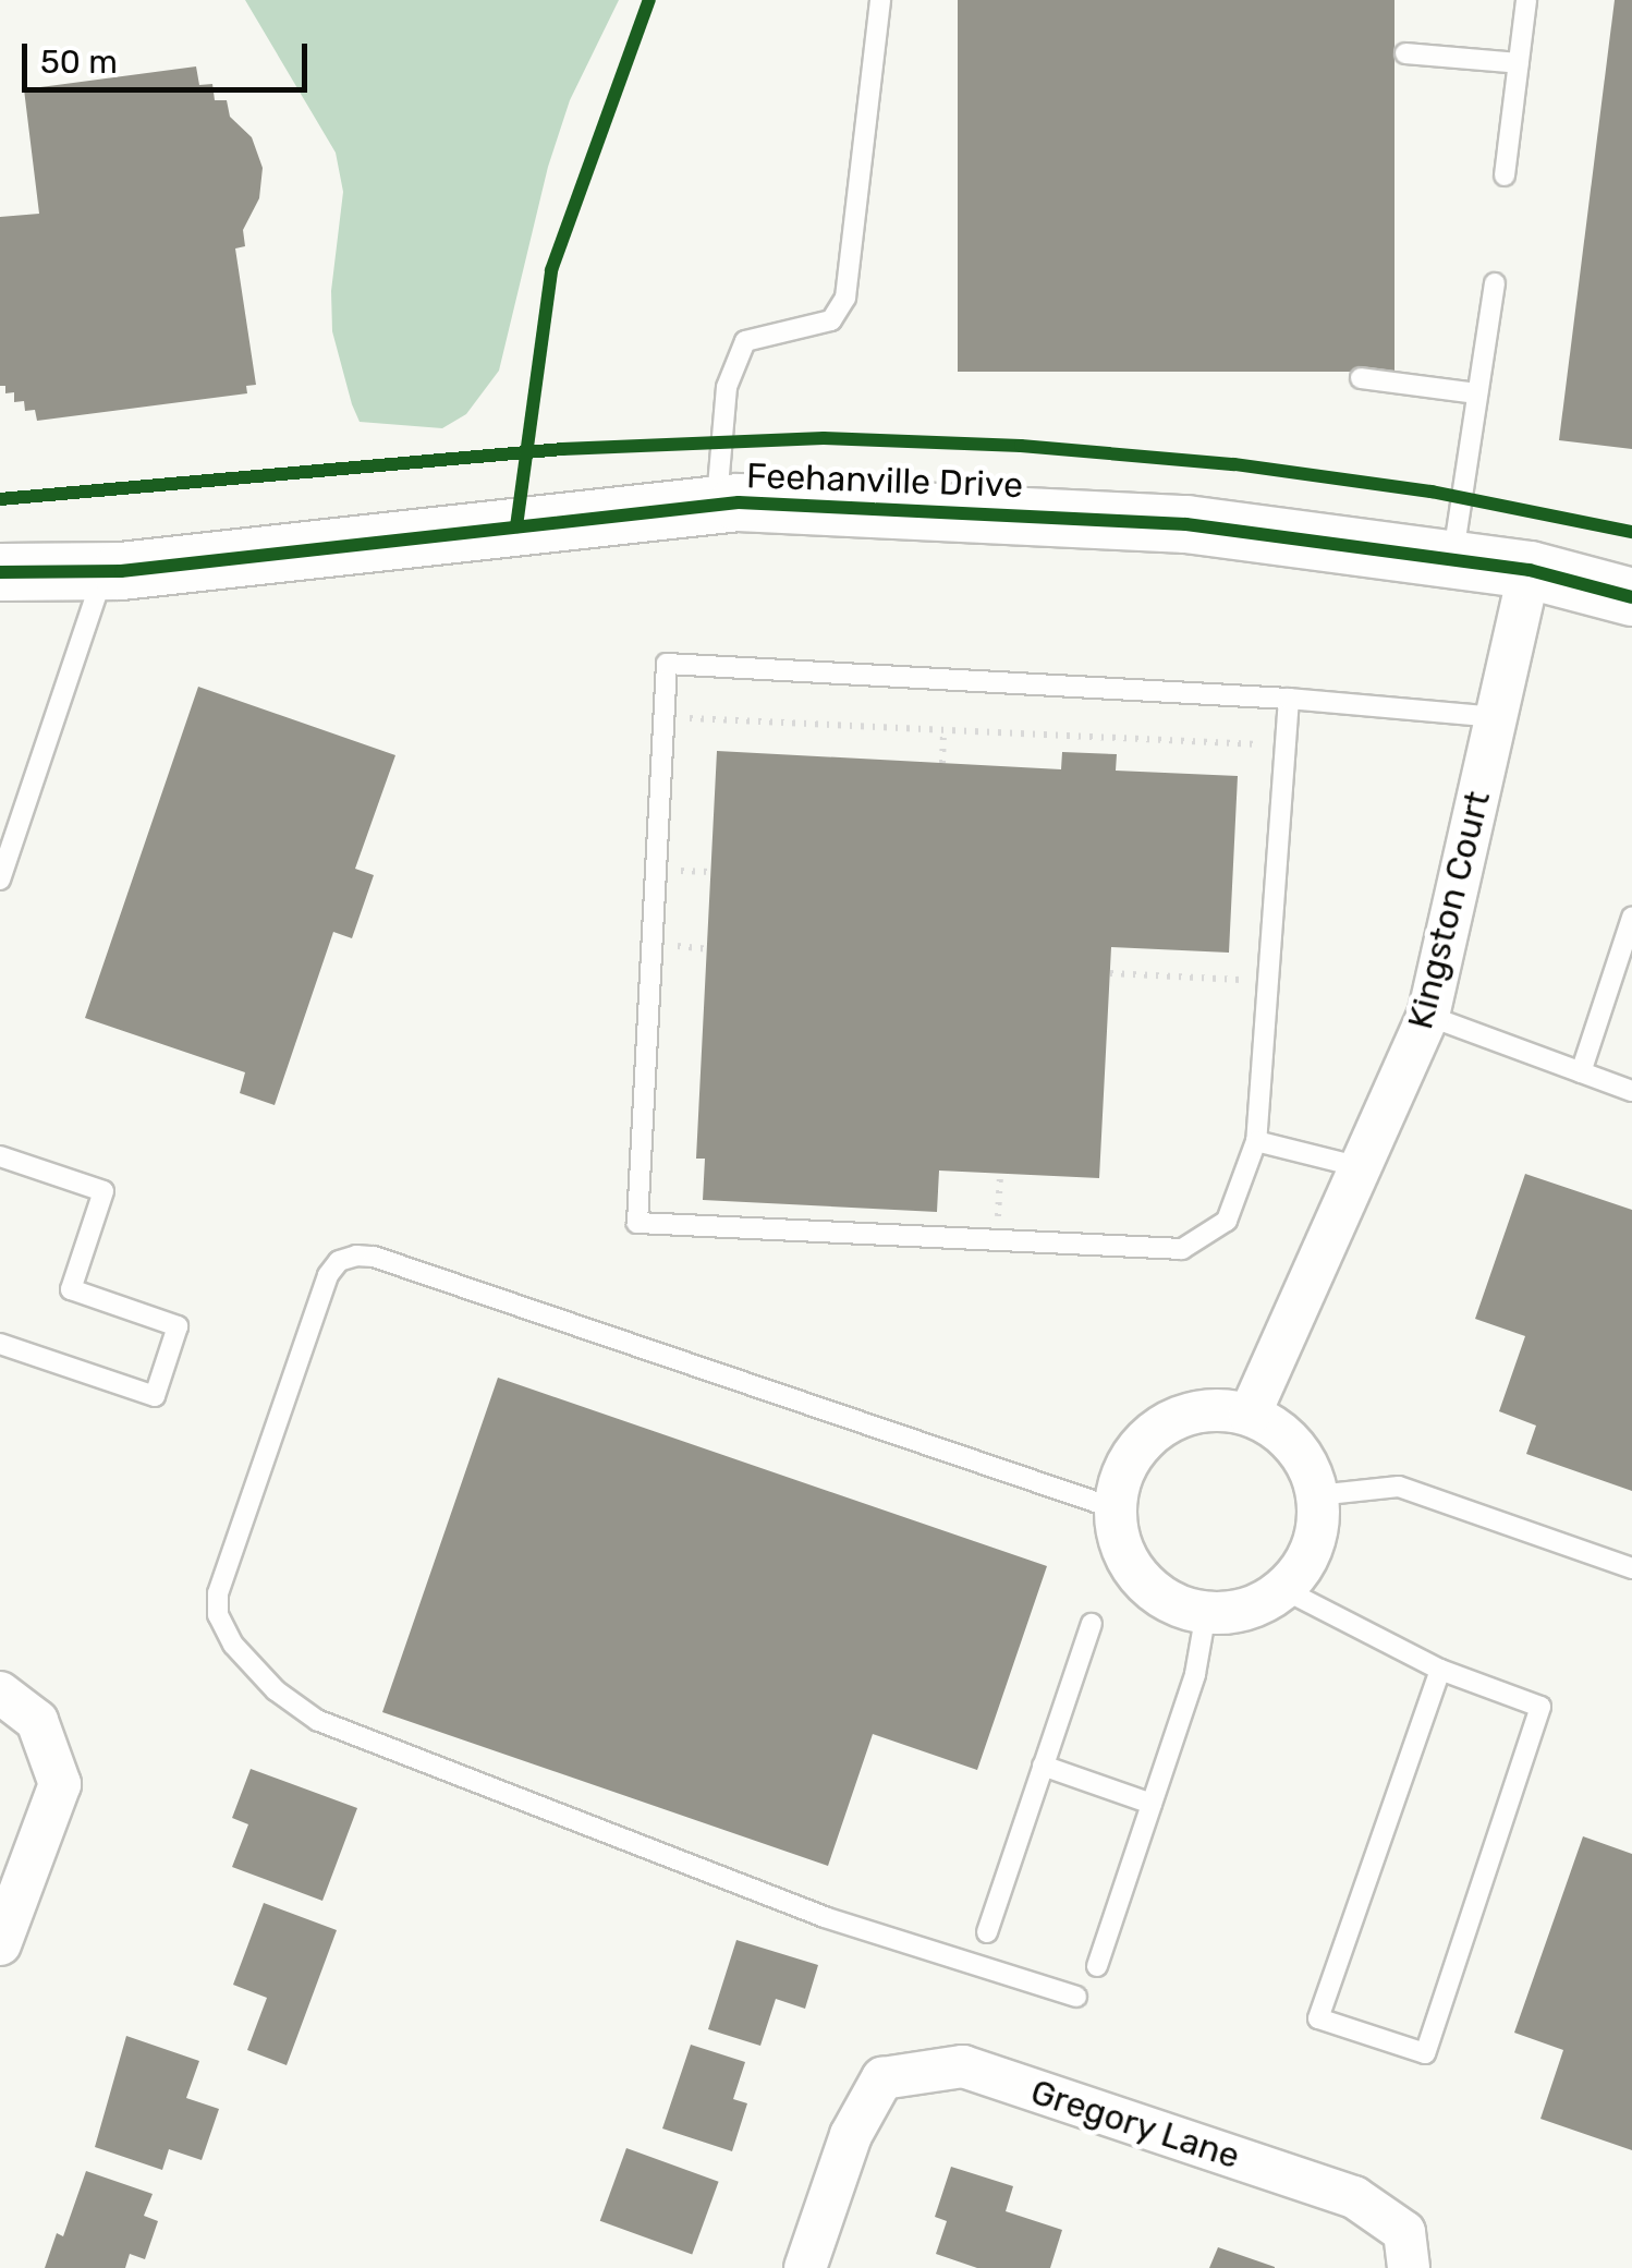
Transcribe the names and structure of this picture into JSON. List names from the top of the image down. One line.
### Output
{"streets":{"street":["Feehanville Drive","Kingston Court","Gregory Lane"]},"crossings":[["Feehanville Drive","Kingston Court"]],"scale_bar":"50 m"}
